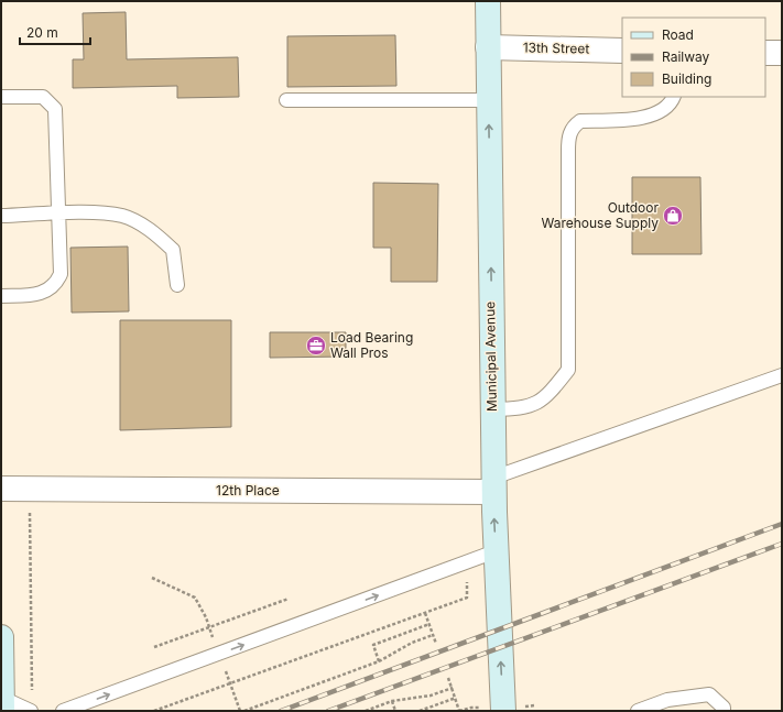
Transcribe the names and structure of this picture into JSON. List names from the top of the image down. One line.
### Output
{"streets":{"main road":["Municipal Avenue"],"street":["13th Street","12th Place"]},"crossings":[["13th Street","Municipal Avenue"],["Municipal Avenue","12th Place"]],"one_way":["Municipal Avenue"],"places":{"shop":["Outdoor Warehouse Supply"],"office":["Load Bearing Wall Pros"]},"legend":["Road","Railway","Building"],"scale_bar":"20 m"}
